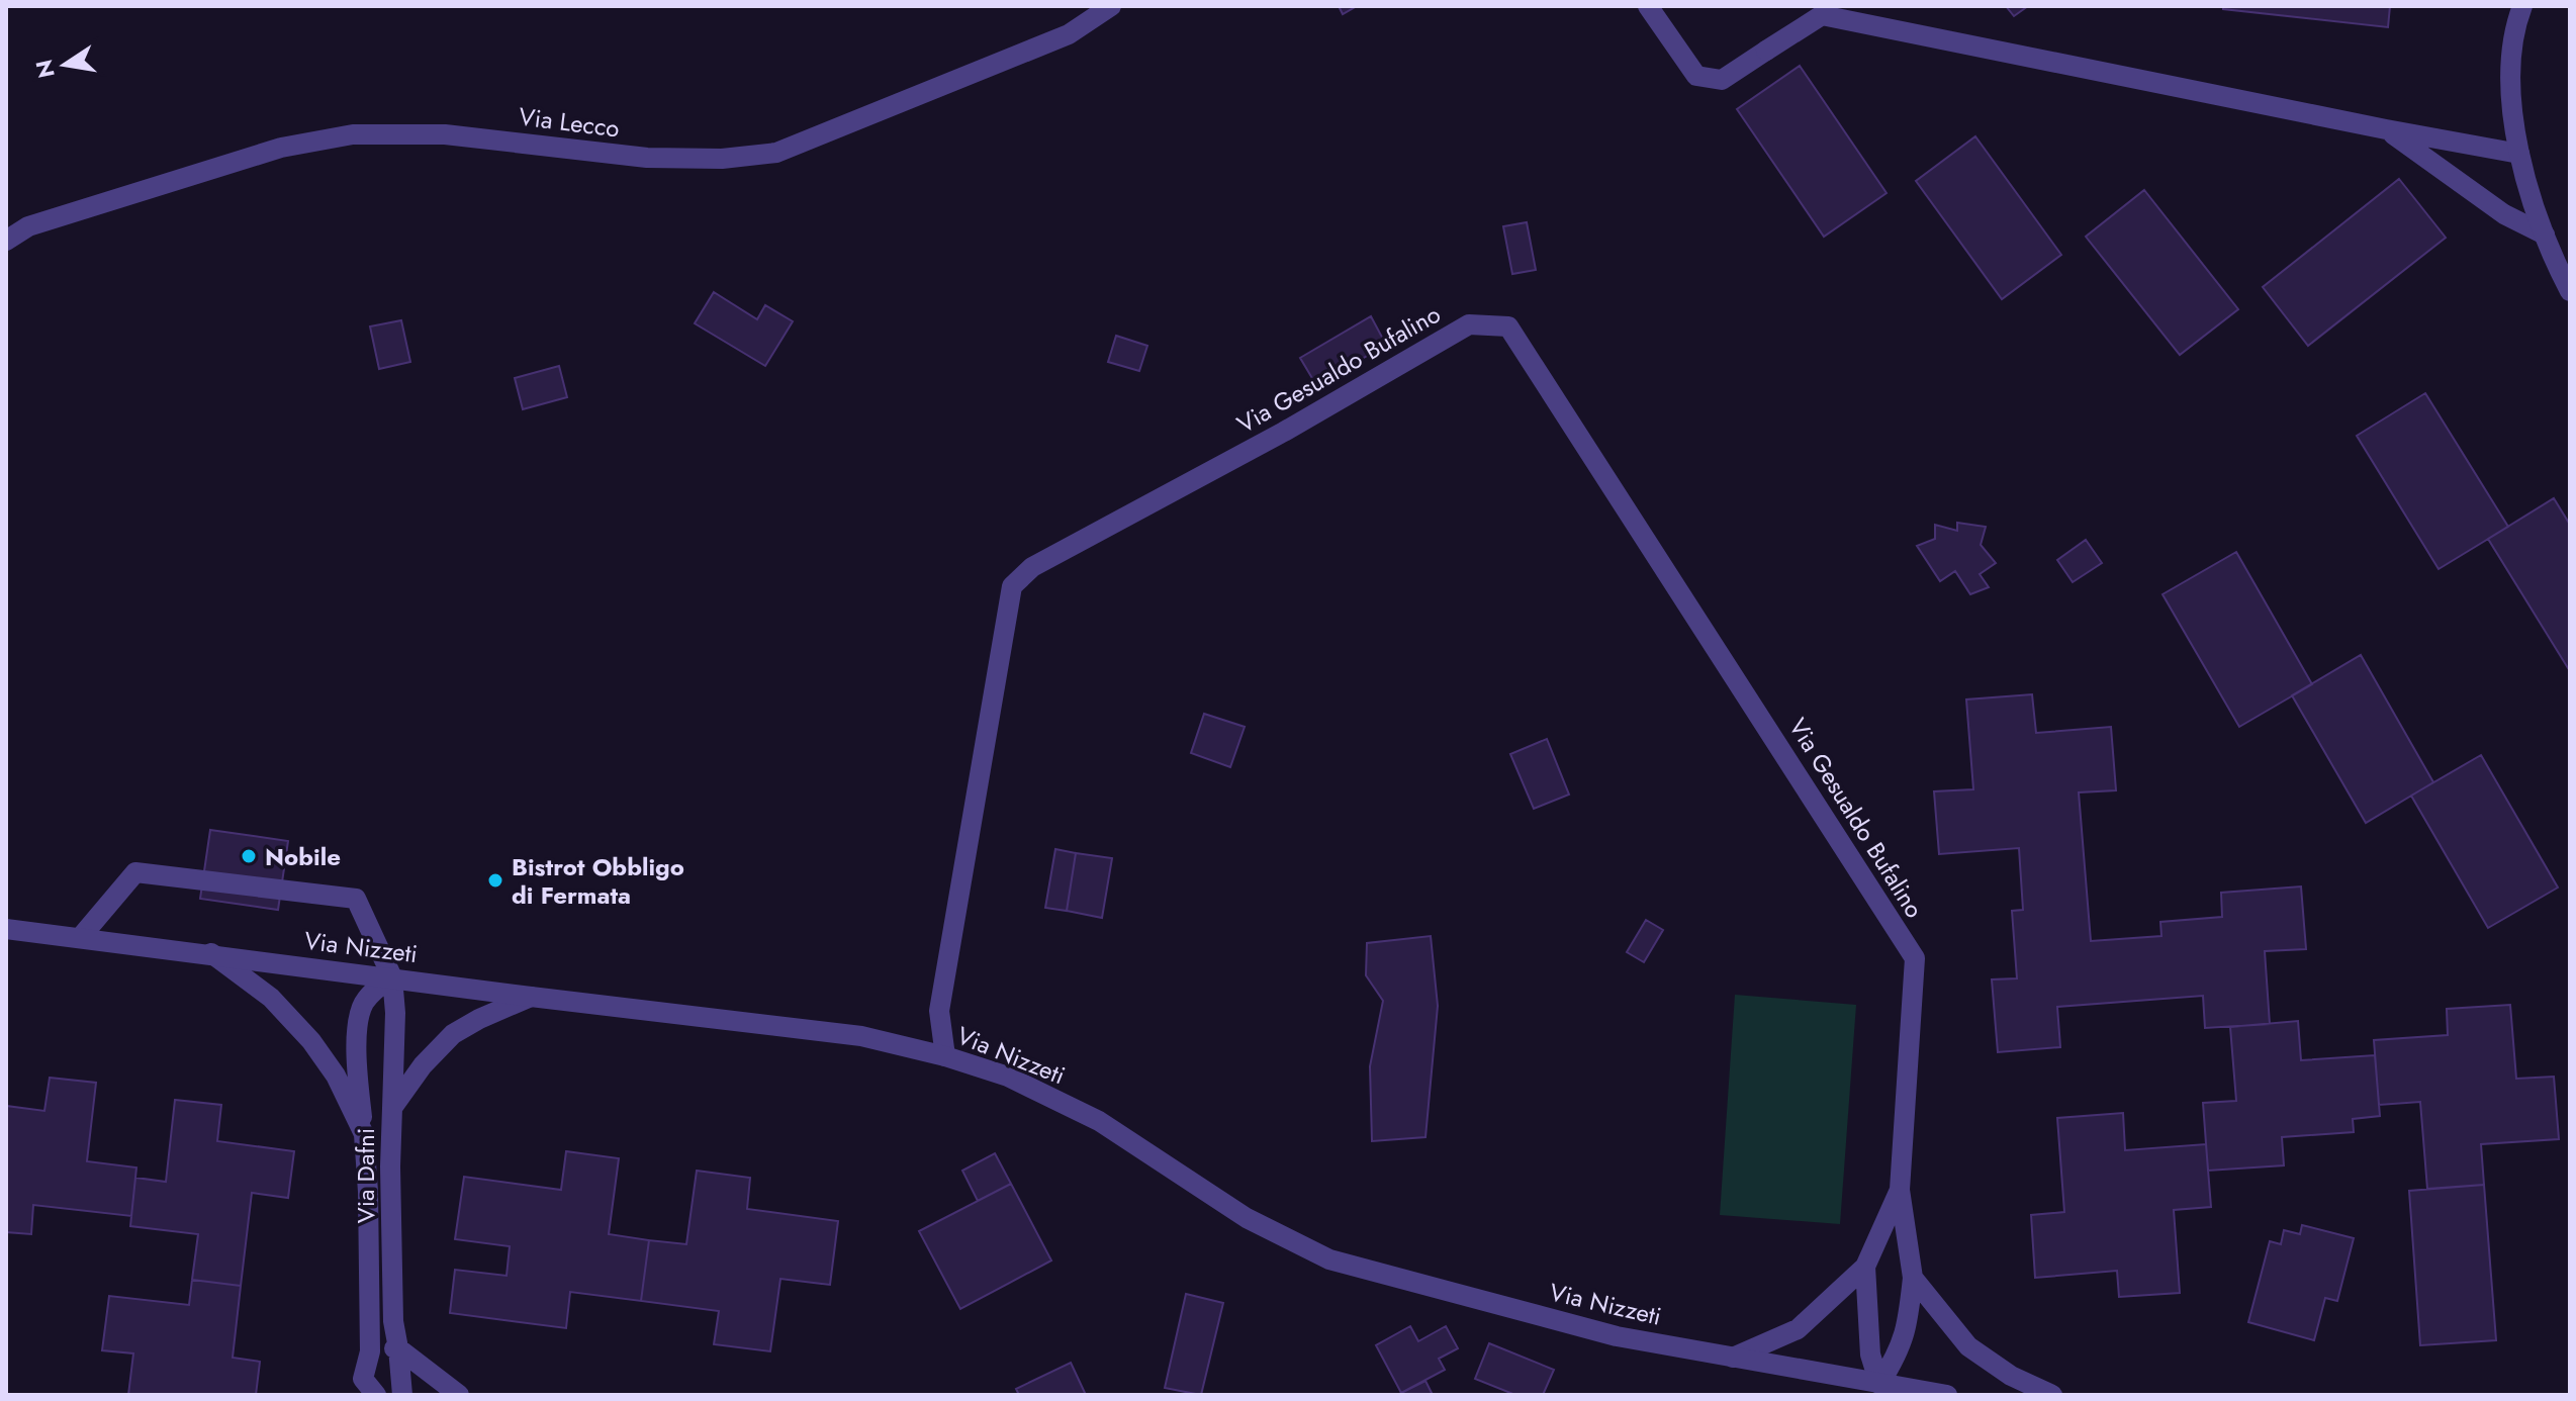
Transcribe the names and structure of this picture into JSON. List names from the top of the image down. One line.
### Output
{"streets":{"street":["Via Lecco","Via Gesualdo Bufalino","Via Nizzeti","Via Dafni"]},"crossings":[["Via Gesualdo Bufalino","Via Nizzeti"],["Via Nizzeti","Via Dafni"]],"places":["Nobile","Bistrot Obbligo di Fermata"],"north":"left"}
